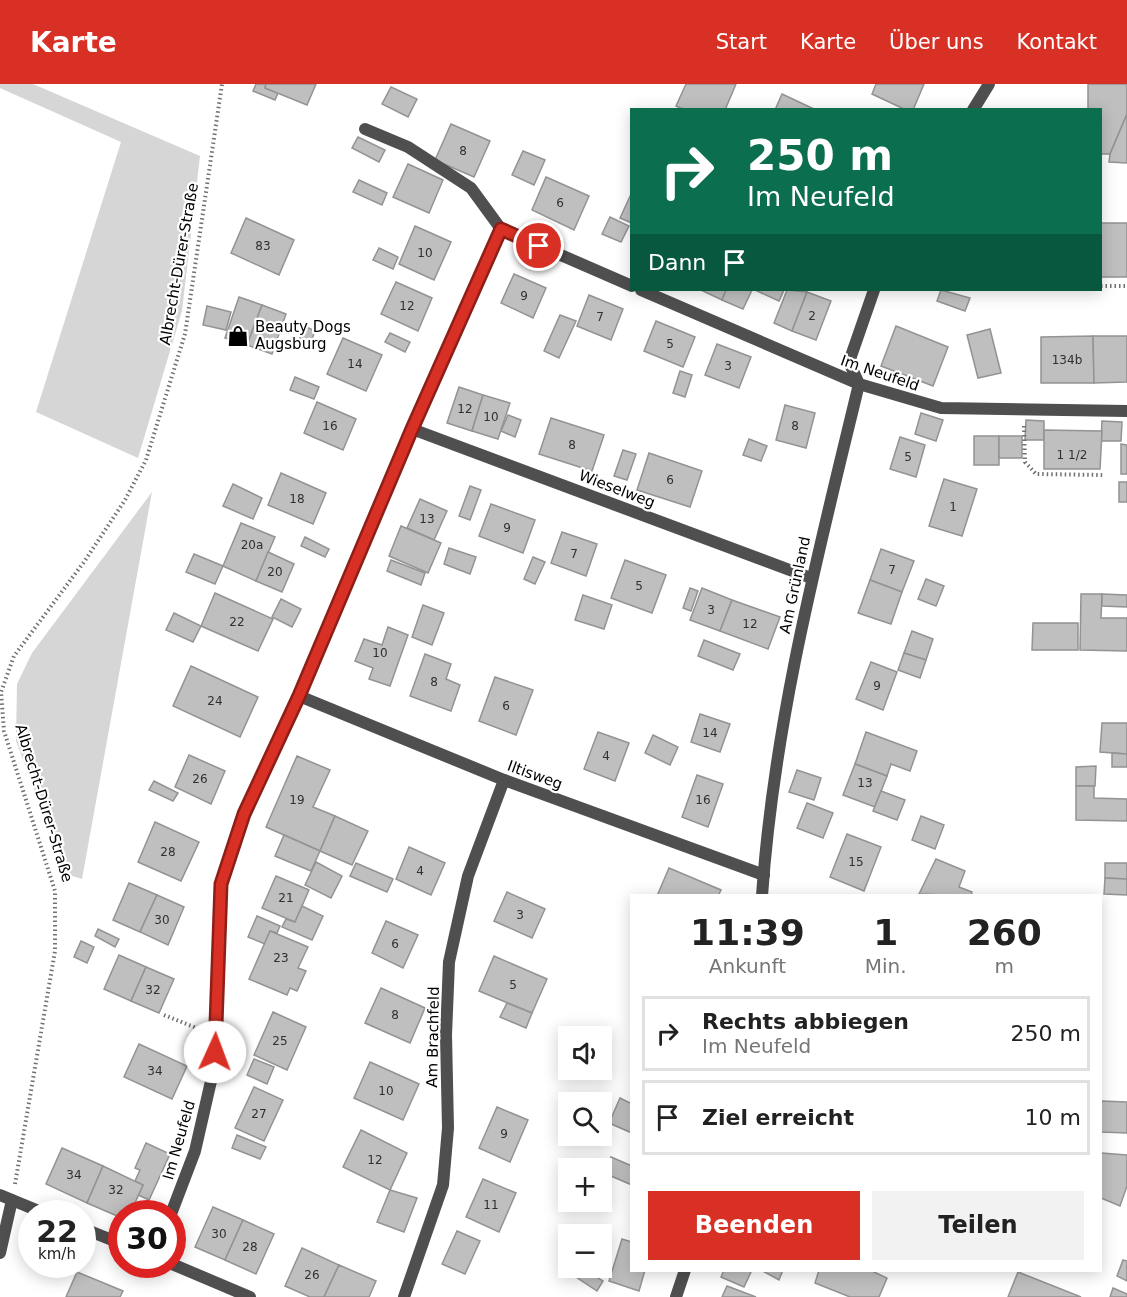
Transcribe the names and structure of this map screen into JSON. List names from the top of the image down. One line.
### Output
{"streets":{"street":["Im Neufeld","Wieselweg","Am Grünland","Iltisweg","Am Brachfeld"],"path":["Albrecht-Dürer-Straße"]},"crossings":[["Im Neufeld","Wieselweg"],["Im Neufeld","Am Grünland"],["Im Neufeld","Iltisweg"],["Wieselweg","Am Grünland"],["Am Grünland","Iltisweg"],["Iltisweg","Am Brachfeld"]],"places":{"shop":["Beauty Dogs Augsburg"]},"house_numbers":["8","6","83","10","9","12","2","7","5","134b","14","3","12","10","16","8","8","1 1/2","5","6","18","1","13","9","20a","7","7","20","5","3","22","12","10","8","9","24","6","14","4","26","13","19","16","28","15","4","21","3","30","6","23","5","32","8","25","34","10","27","9","12","34","32","11","30","28","26"],"page":{"header":"Karte","nav":["Start","Karte","Über uns","Kontakt"],"turn":["250 m","Im Neufeld"],"then":"Dann","eta":["11:39","Ankunft","1","Min.","260","m"],"list":[{"name":"Rechts abbiegen","note":"Im Neufeld","value":"250 m"},{"name":"Ziel erreicht","value":"10 m"}],"map_buttons":["+","−"],"buttons":["Beenden","Teilen"],"speed":"22 km/h","limit":"30"}}
